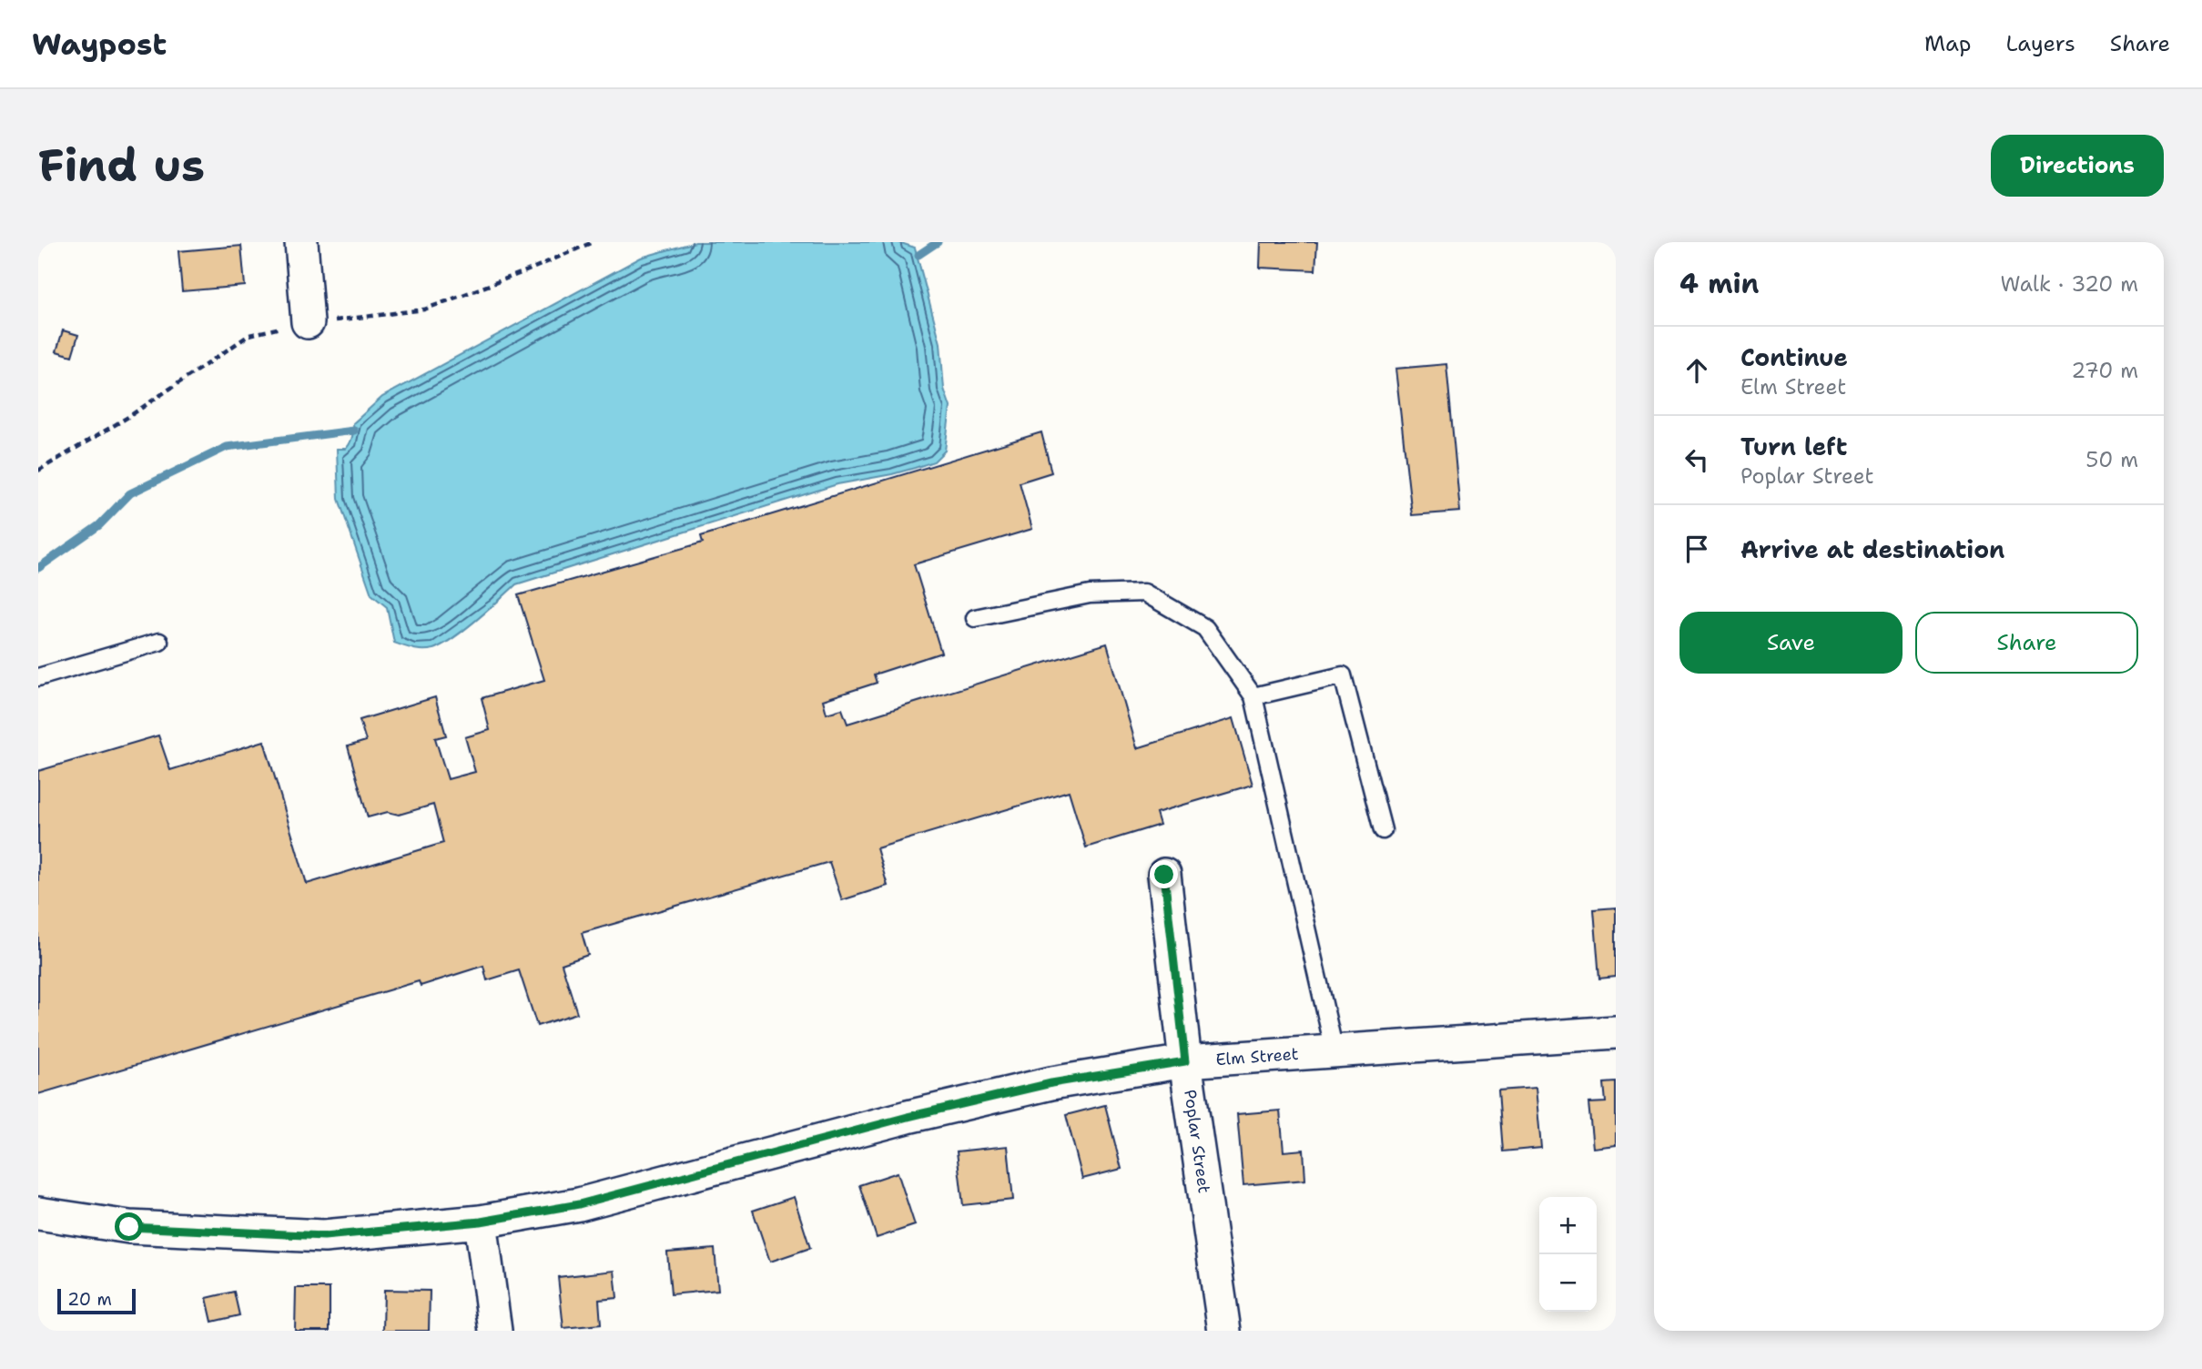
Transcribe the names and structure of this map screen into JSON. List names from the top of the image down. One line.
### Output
{"streets":{"street":["Elm Street","Poplar Street"]},"crossings":[["Elm Street","Poplar Street"]],"scale_bar":"20 m","page":{"header":"Waypost","nav":["Map","Layers","Share"],"buttons":["Directions",["Save","Share"]],"title":"Find us","heading":["4 min","Walk · 320 m"],"list":[["Continue","Elm Street","270 m"],["Turn left","Poplar Street","50 m"],"Arrive at destination"],"map_buttons":["+","−"],"scale":"20 m"}}
